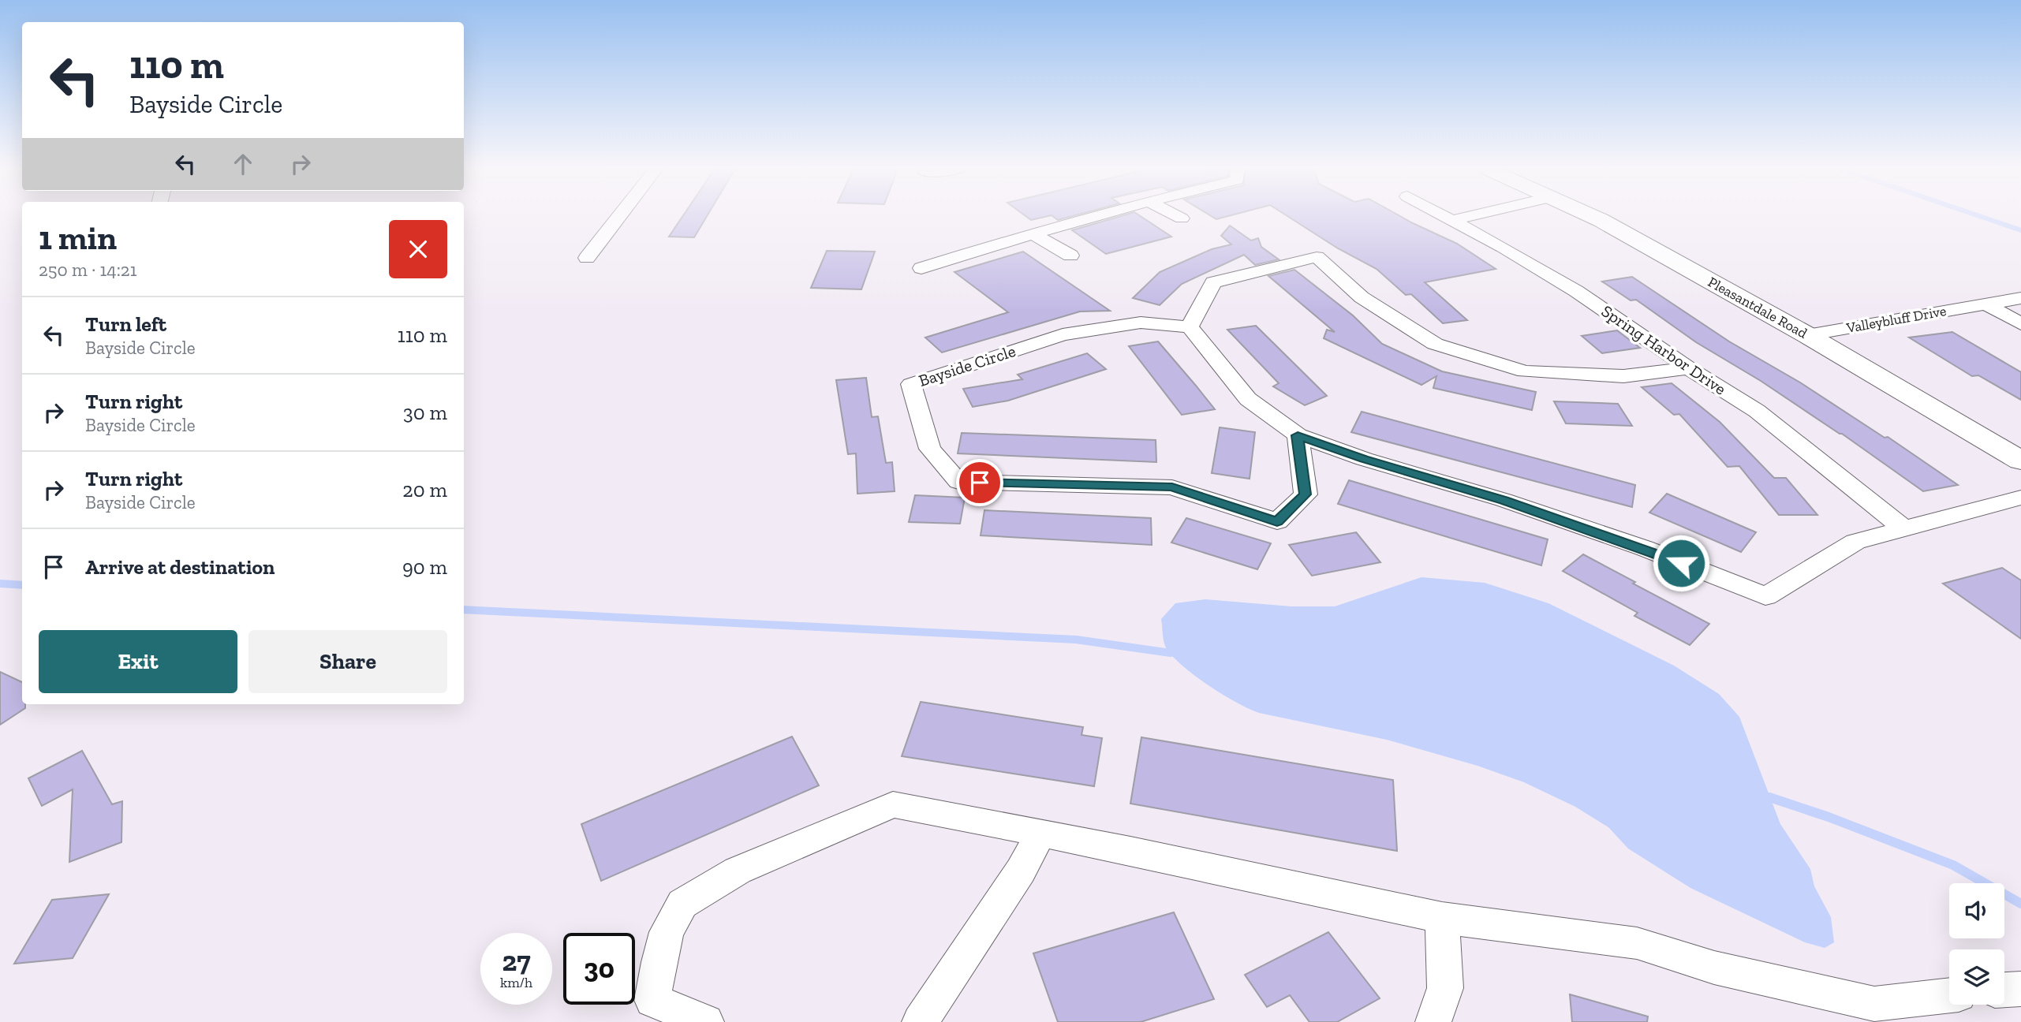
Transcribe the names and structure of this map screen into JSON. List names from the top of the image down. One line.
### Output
{"streets":{"main road":["Pleasantdale Road"],"street":["Valleybluff Drive","Spring Harbor Drive","Bayside Circle"]},"crossings":[["Pleasantdale Road","Valleybluff Drive"]],"page":{"turn":["110 m","Bayside Circle"],"heading":["1 min","250 m · 14:21"],"list":[{"name":"Turn left","note":"Bayside Circle","value":"110 m"},{"name":"Turn right","note":"Bayside Circle","value":"30 m"},{"name":"Turn right","note":"Bayside Circle","value":"20 m"},{"name":"Arrive at destination","value":"90 m"}],"buttons":["Exit","Share"],"speed":"27 km/h","limit":"30"}}
